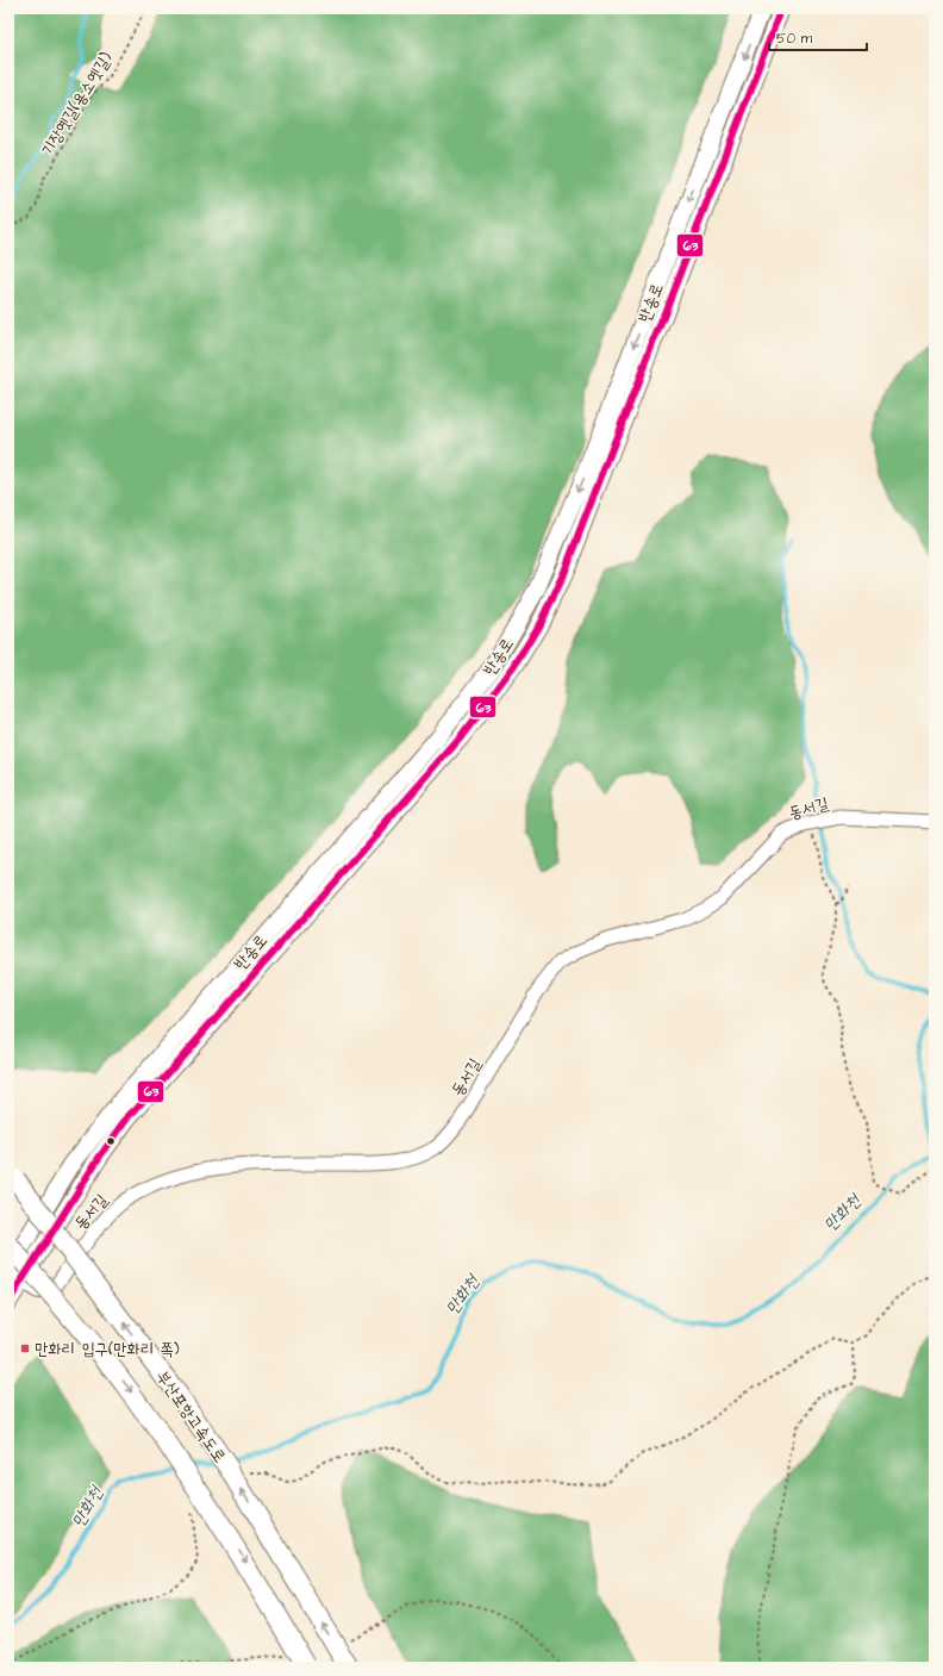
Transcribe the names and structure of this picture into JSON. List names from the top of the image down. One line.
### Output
{"streets":{"highway":["부산포항고속도로"],"main road":["반송로"],"street":["동서길"],"path":["기장옛길(용소옛길)"]},"crossings":[["반송로","동서길"]],"water":["만화천"],"places":{"transit":["만화리 입구(만화리 쪽)"]},"lines":["transit line 63"],"scale_bar":"50 m"}
